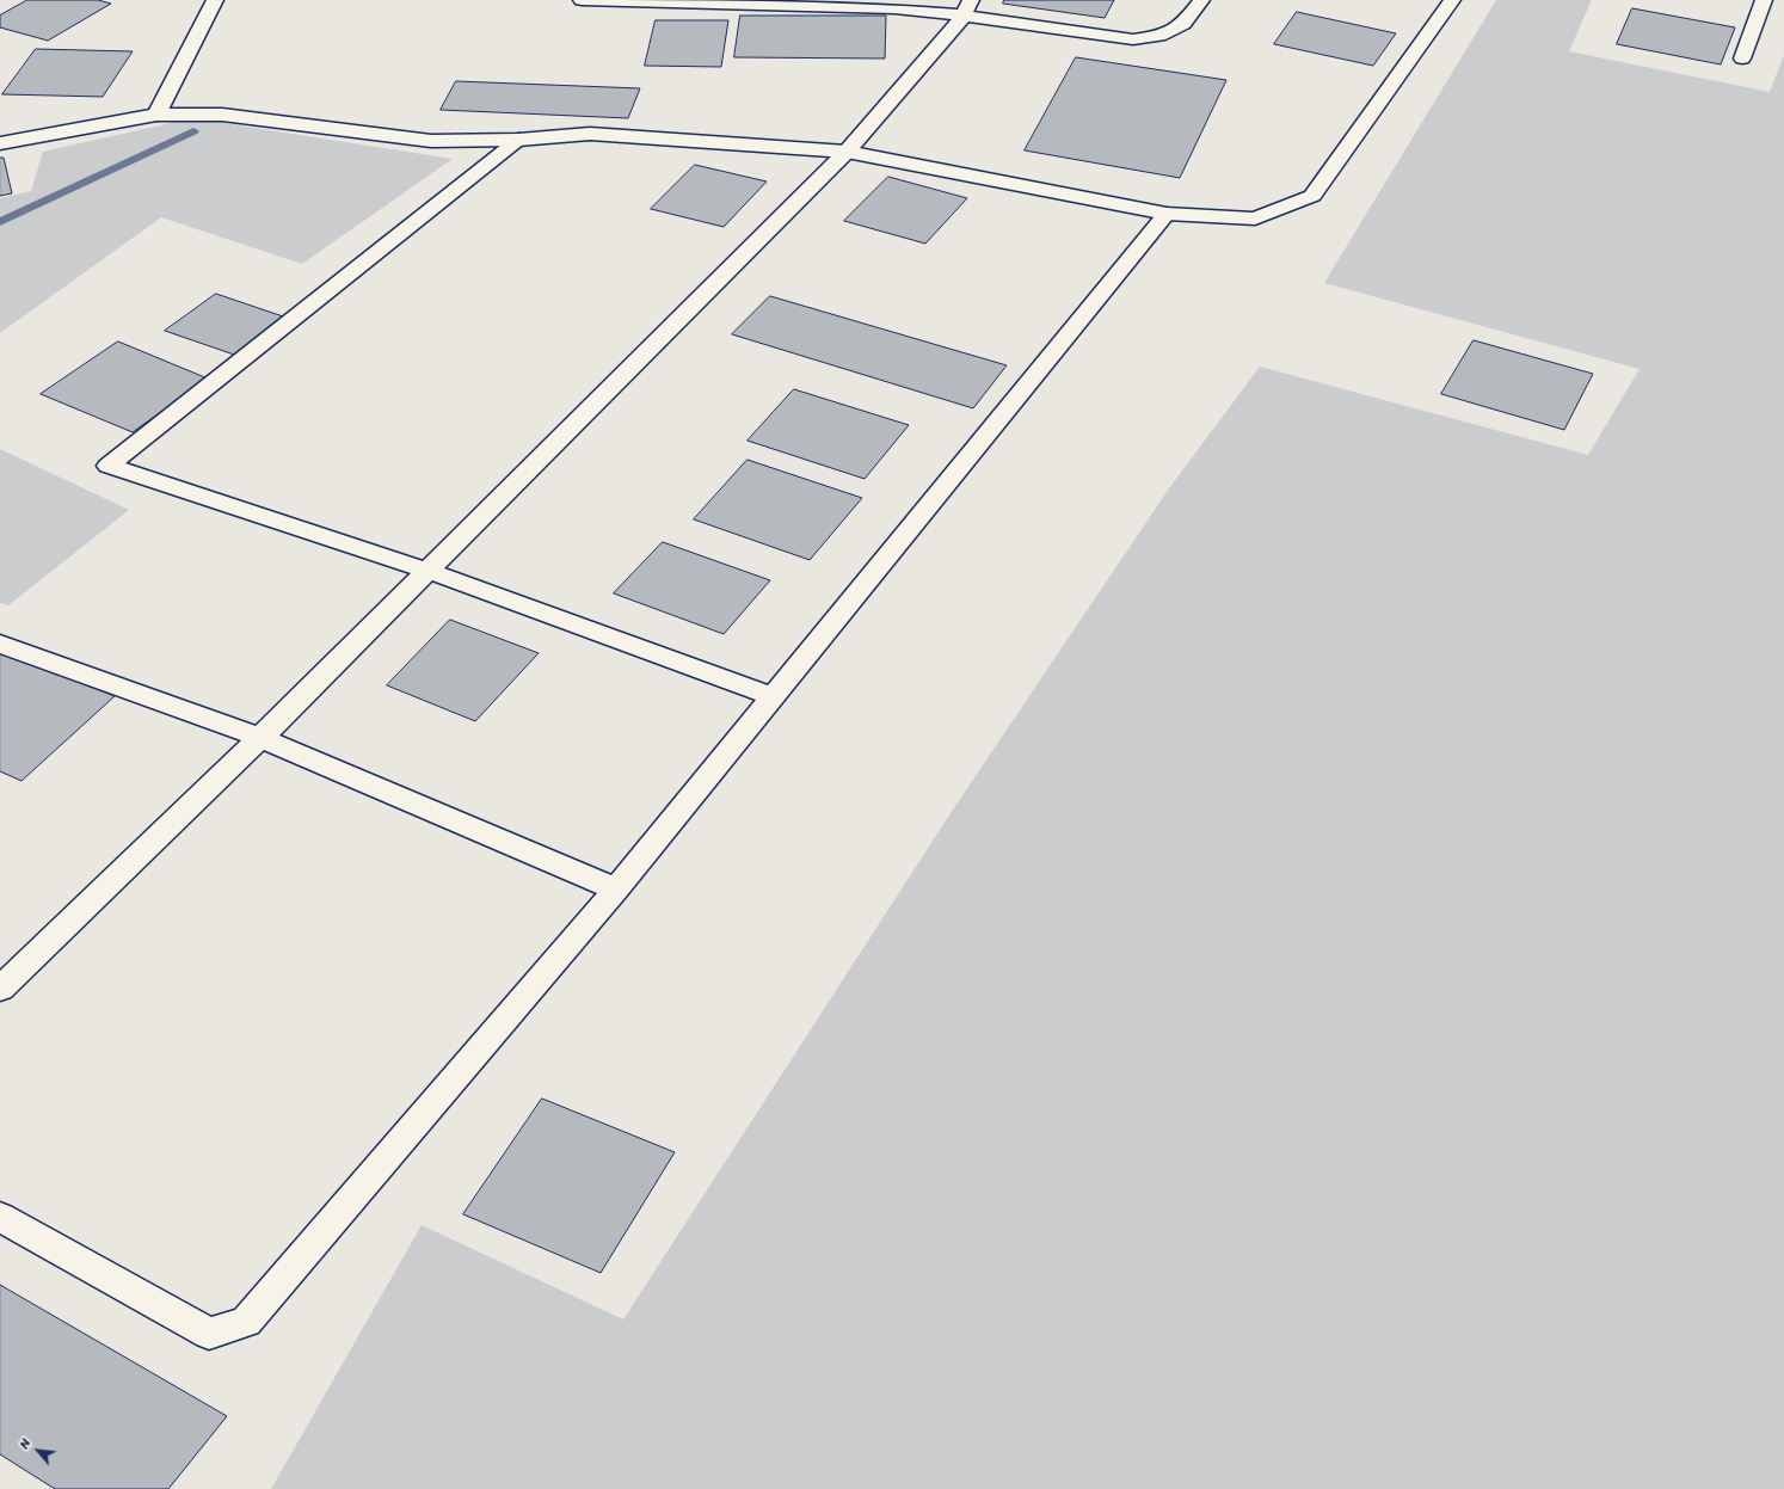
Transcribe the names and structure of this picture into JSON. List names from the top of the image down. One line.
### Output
{"north":"top left"}
